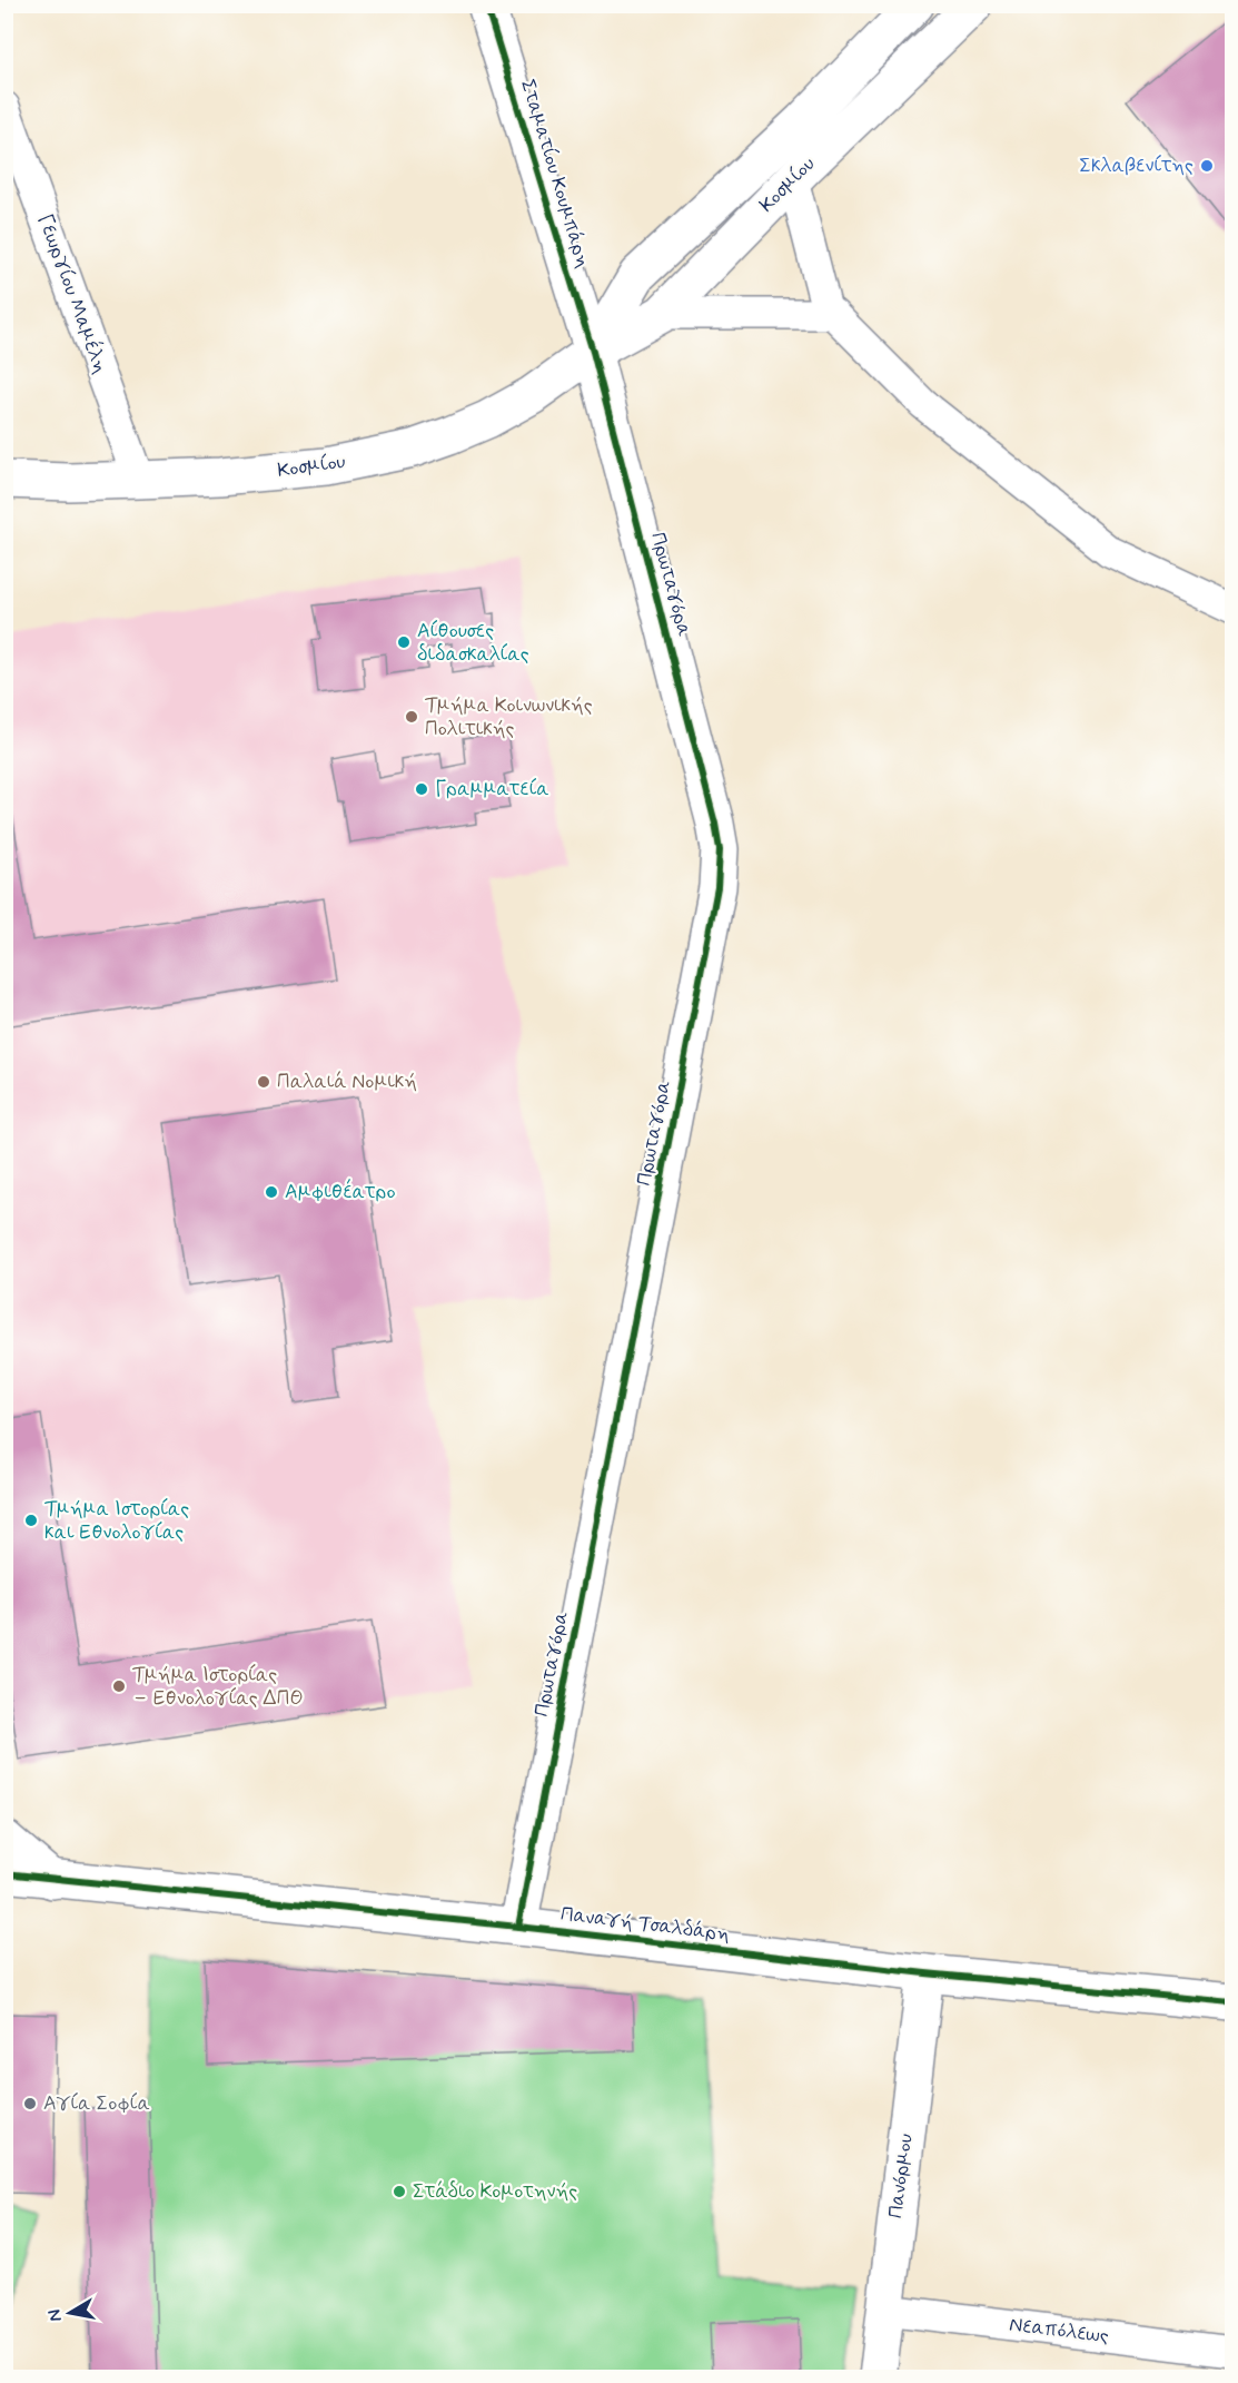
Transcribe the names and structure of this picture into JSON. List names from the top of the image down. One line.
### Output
{"streets":{"street":["Σταματίου Κουμπάρη","Κοσμίου","Γεωργίου Μαμέλη","Πρωταγόρα","Παναγή Τσαλδάρη","Πανόρμου","Νεαπόλεως"]},"crossings":[["Σταματίου Κουμπάρη","Κοσμίου"],["Σταματίου Κουμπάρη","Πρωταγόρα"],["Κοσμίου","Γεωργίου Μαμέλη"],["Κοσμίου","Πρωταγόρα"],["Πρωταγόρα","Παναγή Τσαλδάρη"],["Παναγή Τσαλδάρη","Πανόρμου"],["Πανόρμου","Νεαπόλεως"]],"places":["Σκλαβενίτης","Αίθουσες διδασκαλίας","Τμήμα Κοινωνικής Πολιτικής","Γραμματεία","Παλαιά Νομική","Αμφιθέατρο","Τμήμα Ιστορίας και Εθνολογίας","Τμήμα Ιστορίας – Εθνολογίας ΔΠΘ","Αγία Σοφία","Στάδιο Κομοτηνής"],"north":"left"}
